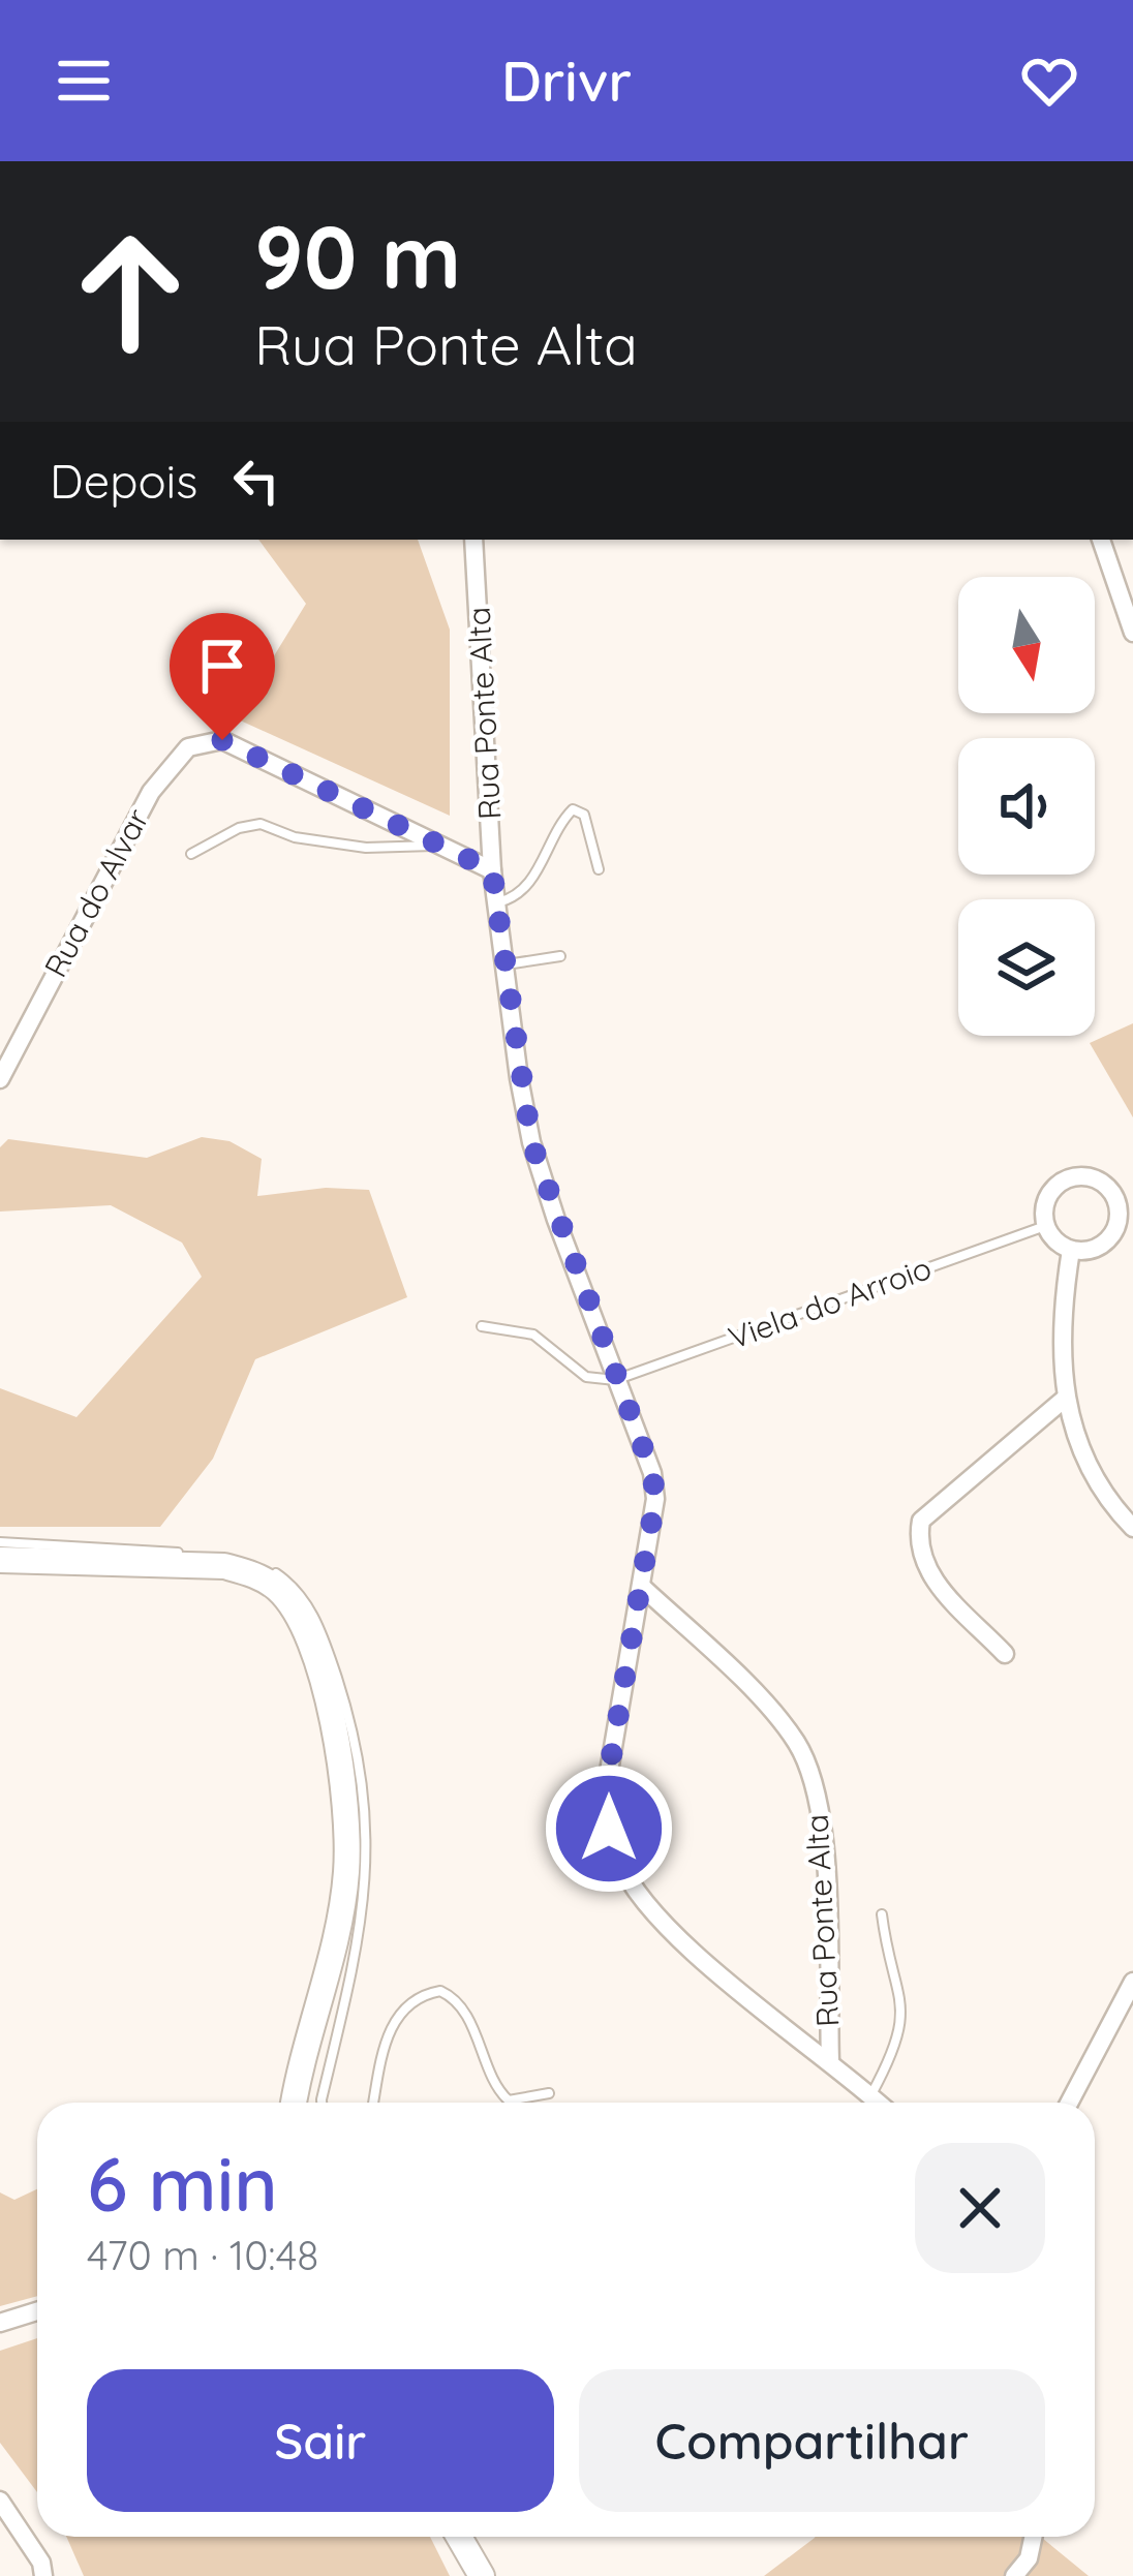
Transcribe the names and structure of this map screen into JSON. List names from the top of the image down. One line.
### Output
{"streets":{"street":["Rua Ponte Alta","Rua do Alvar"],"lane":["Viela do Arroio"]},"crossings":[["Rua Ponte Alta","Rua do Alvar"],["Rua Ponte Alta","Viela do Arroio"]],"north":"bottom","page":{"header":"Drivr","turn":["90 m","Rua Ponte Alta"],"then":"Depois","heading":["6 min","470 m · 10:48"],"buttons":["Sair","Compartilhar"]}}
